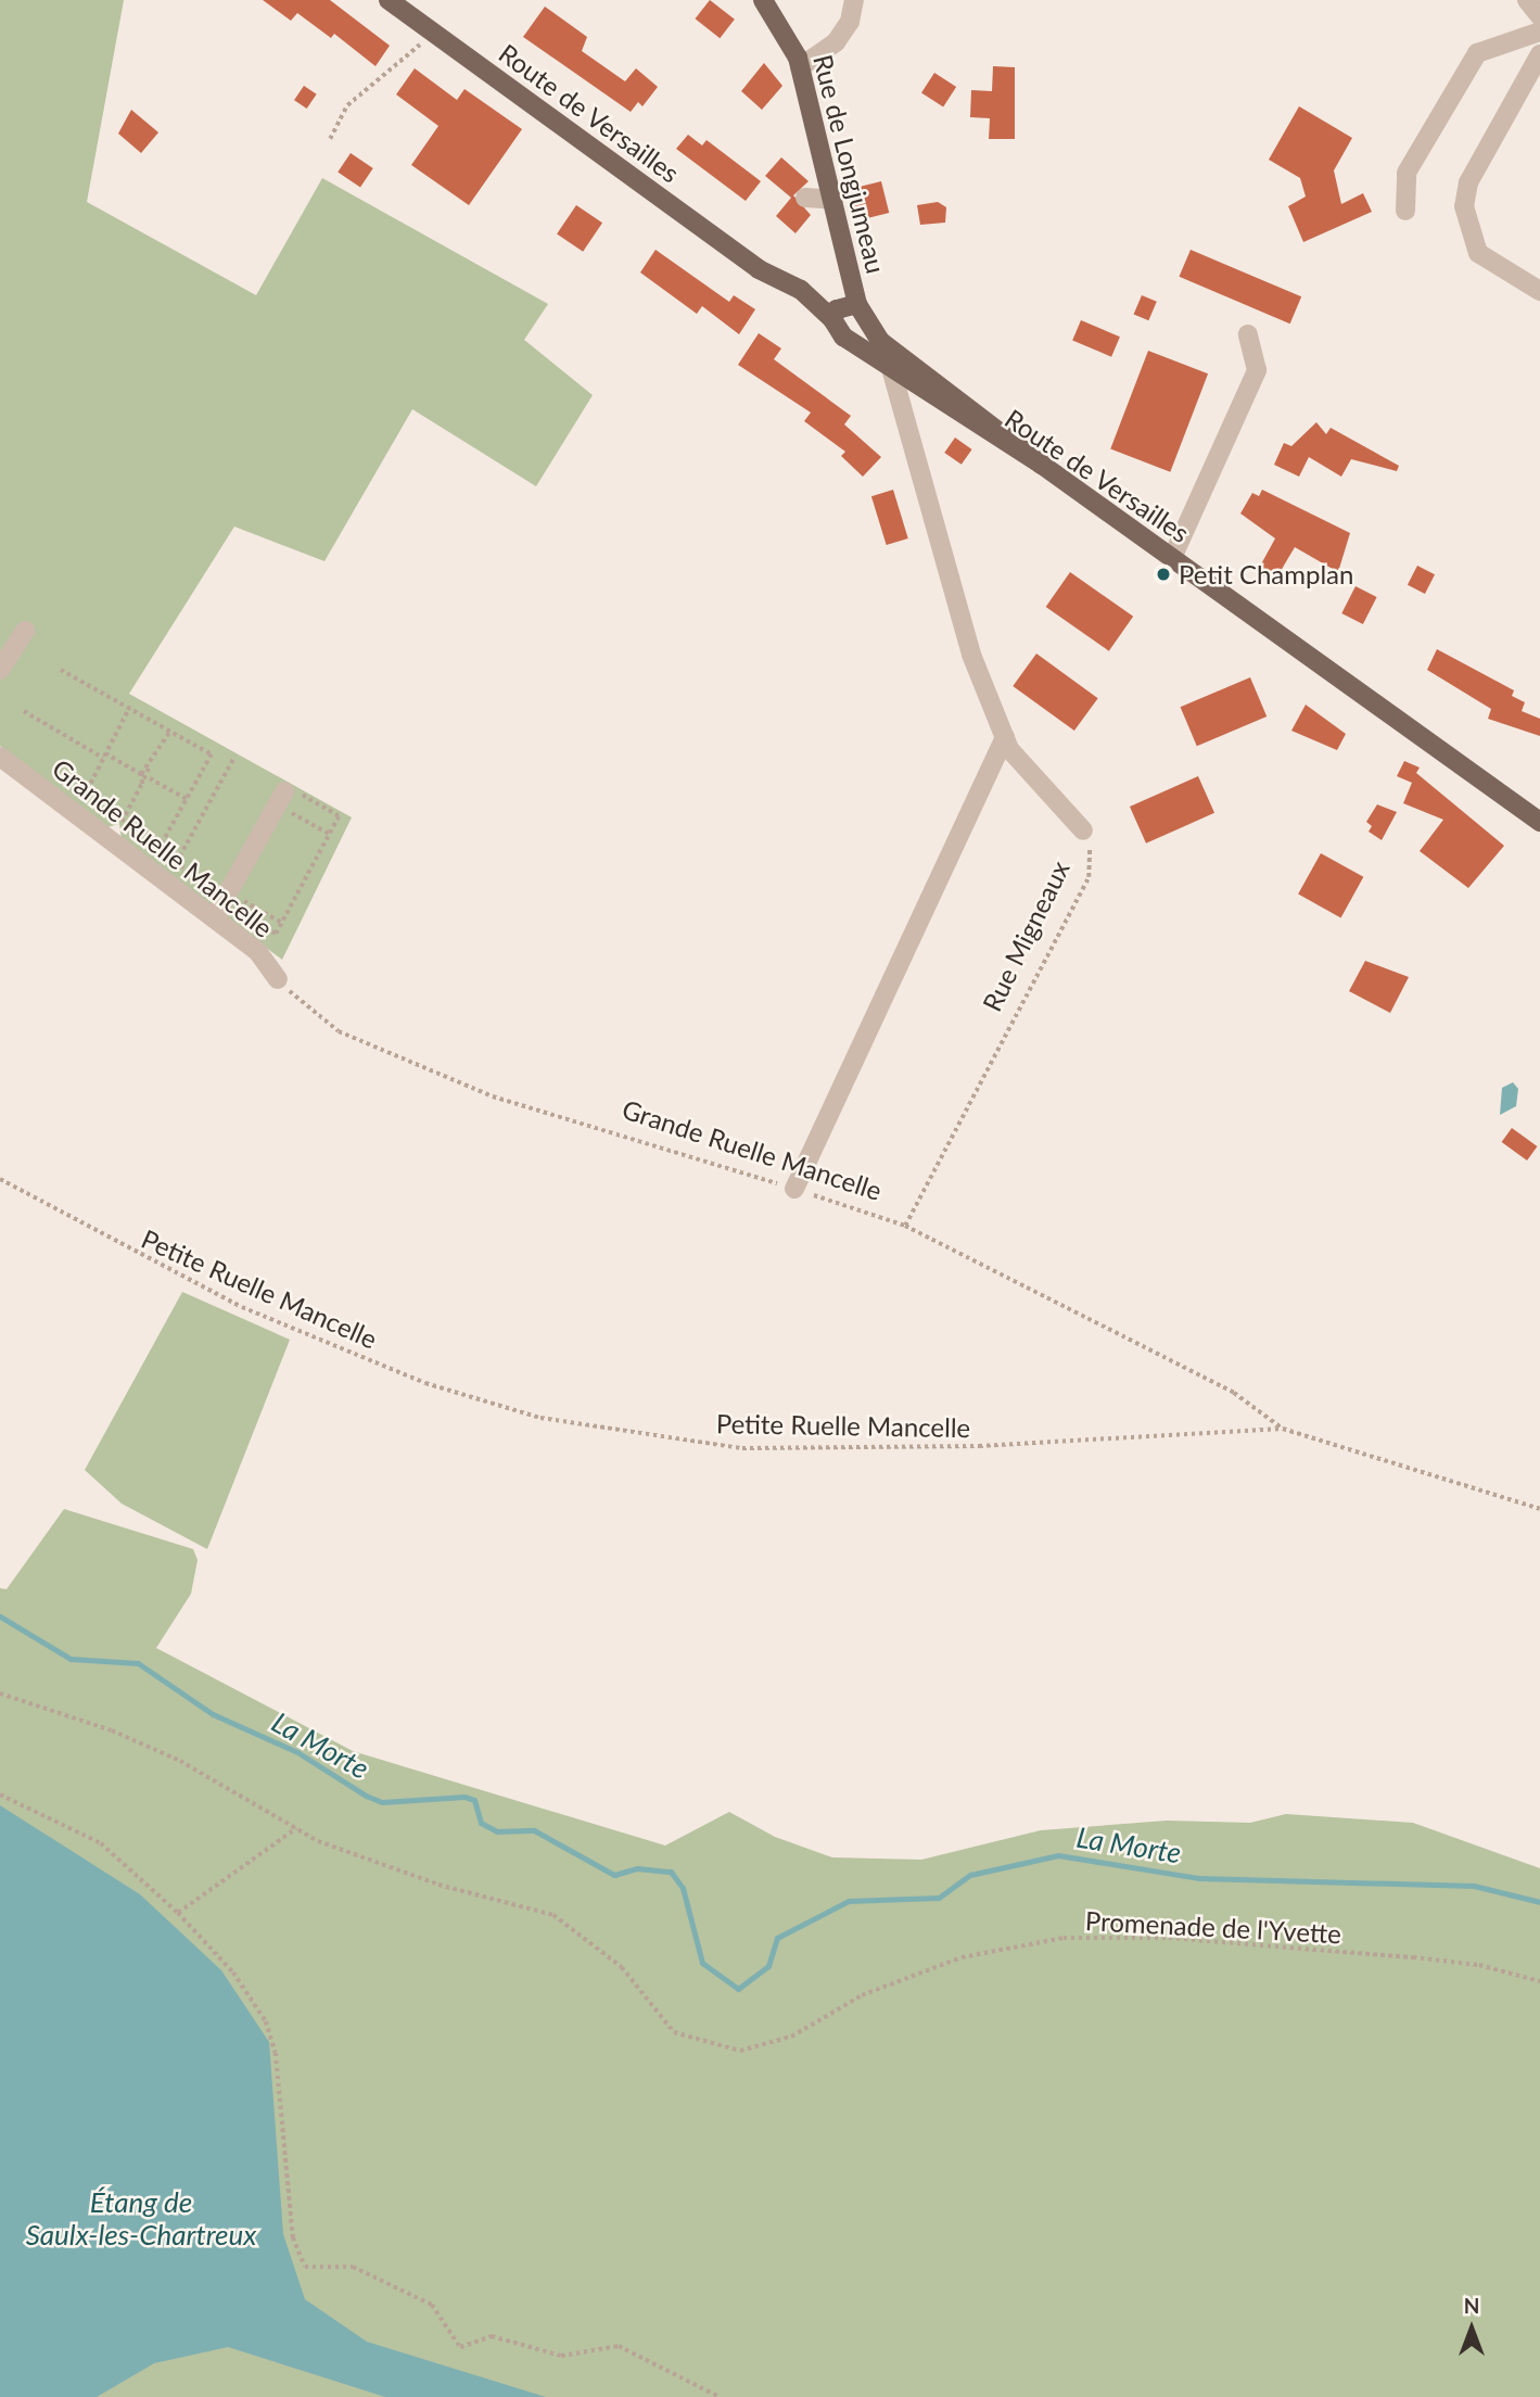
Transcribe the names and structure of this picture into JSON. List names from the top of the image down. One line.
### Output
{"streets":{"main road":["Route de Versailles","Rue de Longjumeau"],"street":["Grande Ruelle Mancelle","Rue Migneaux"],"path":["Petite Ruelle Mancelle","Promenade de l'Yvette"]},"crossings":[["Route de Versailles","Rue de Longjumeau"],["Route de Versailles","Rue Migneaux"],["Grande Ruelle Mancelle","Rue Migneaux"],["Grande Ruelle Mancelle","Petite Ruelle Mancelle"]],"water":["La Morte","Étang de Saulx-les-Chartreux"],"places":["Petit Champlan"],"north":"top"}
